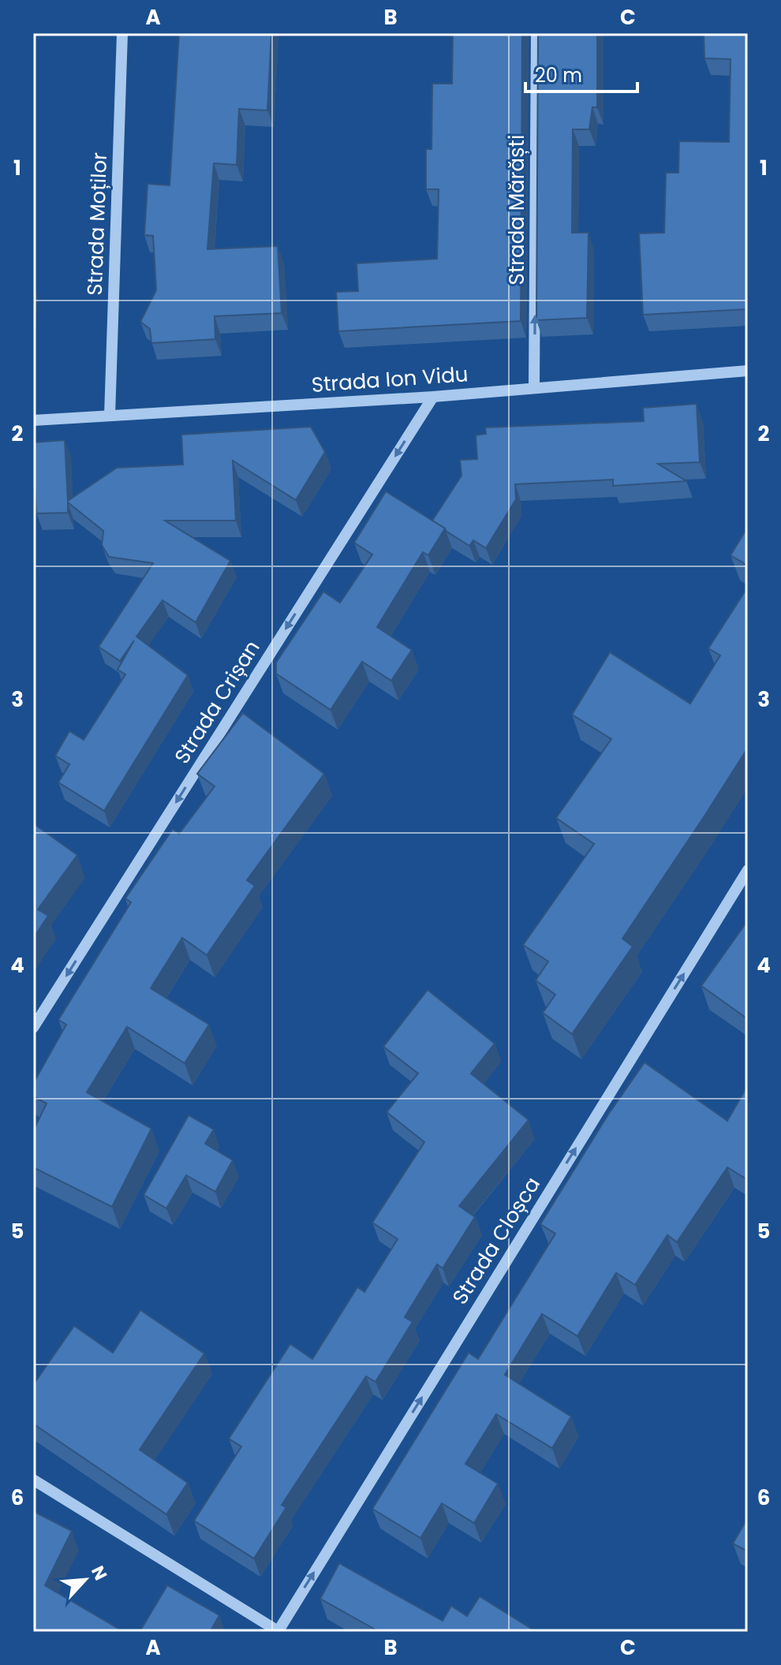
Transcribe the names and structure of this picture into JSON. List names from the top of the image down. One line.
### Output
{"streets":{"street":["Strada Mărăști","Strada Moților","Strada Ion Vidu","Strada Crișan","Strada Cloșca"]},"crossings":[["Strada Mărăști","Strada Ion Vidu"],["Strada Moților","Strada Ion Vidu"],["Strada Ion Vidu","Strada Crișan"]],"one_way":["Strada Mărăști","Strada Crișan","Strada Cloșca"],"scale_bar":"20 m","north":"top right","grid":{"columns":["A","B","C"],"rows":["1","2","3","4","5","6"]}}
